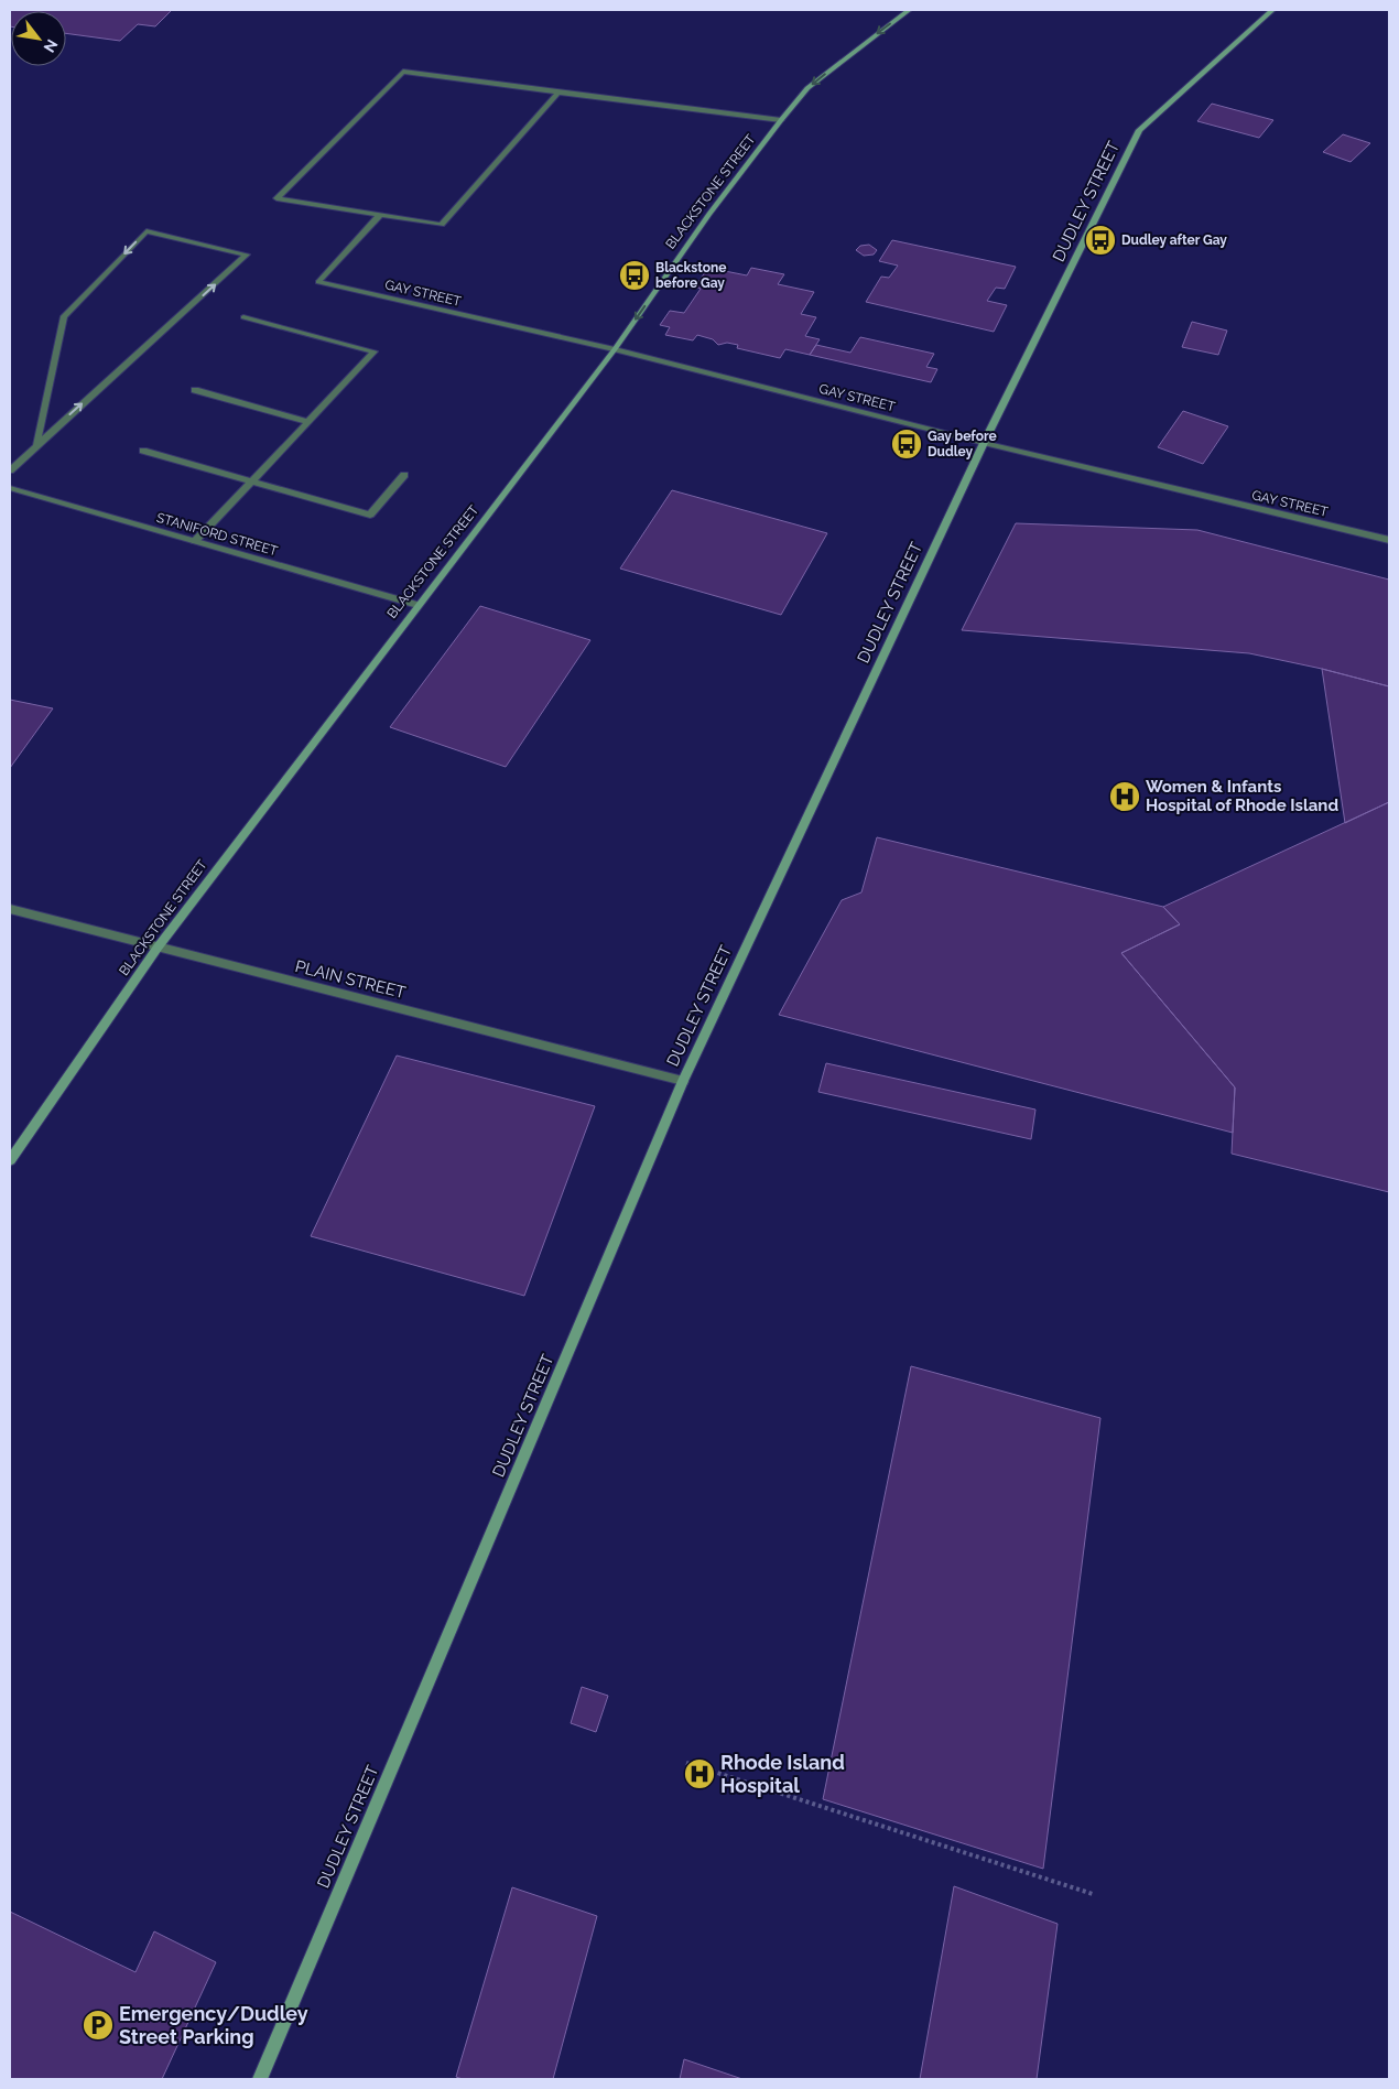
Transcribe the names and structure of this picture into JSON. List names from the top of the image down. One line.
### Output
{"streets":{"street":["BLACKSTONE STREET","DUDLEY STREET","GAY STREET","STANIFORD STREET","PLAIN STREET"]},"crossings":[["BLACKSTONE STREET","GAY STREET"],["BLACKSTONE STREET","STANIFORD STREET"],["BLACKSTONE STREET","PLAIN STREET"],["DUDLEY STREET","GAY STREET"],["DUDLEY STREET","PLAIN STREET"]],"places":{"bus stop":["Dudley after Gay","Blackstone before Gay","Gay before Dudley"],"hospital":["Women & Infants Hospital of Rhode Island","Rhode Island Hospital"],"parking":["Emergency/Dudley Street Parking"]},"north":"bottom right"}
